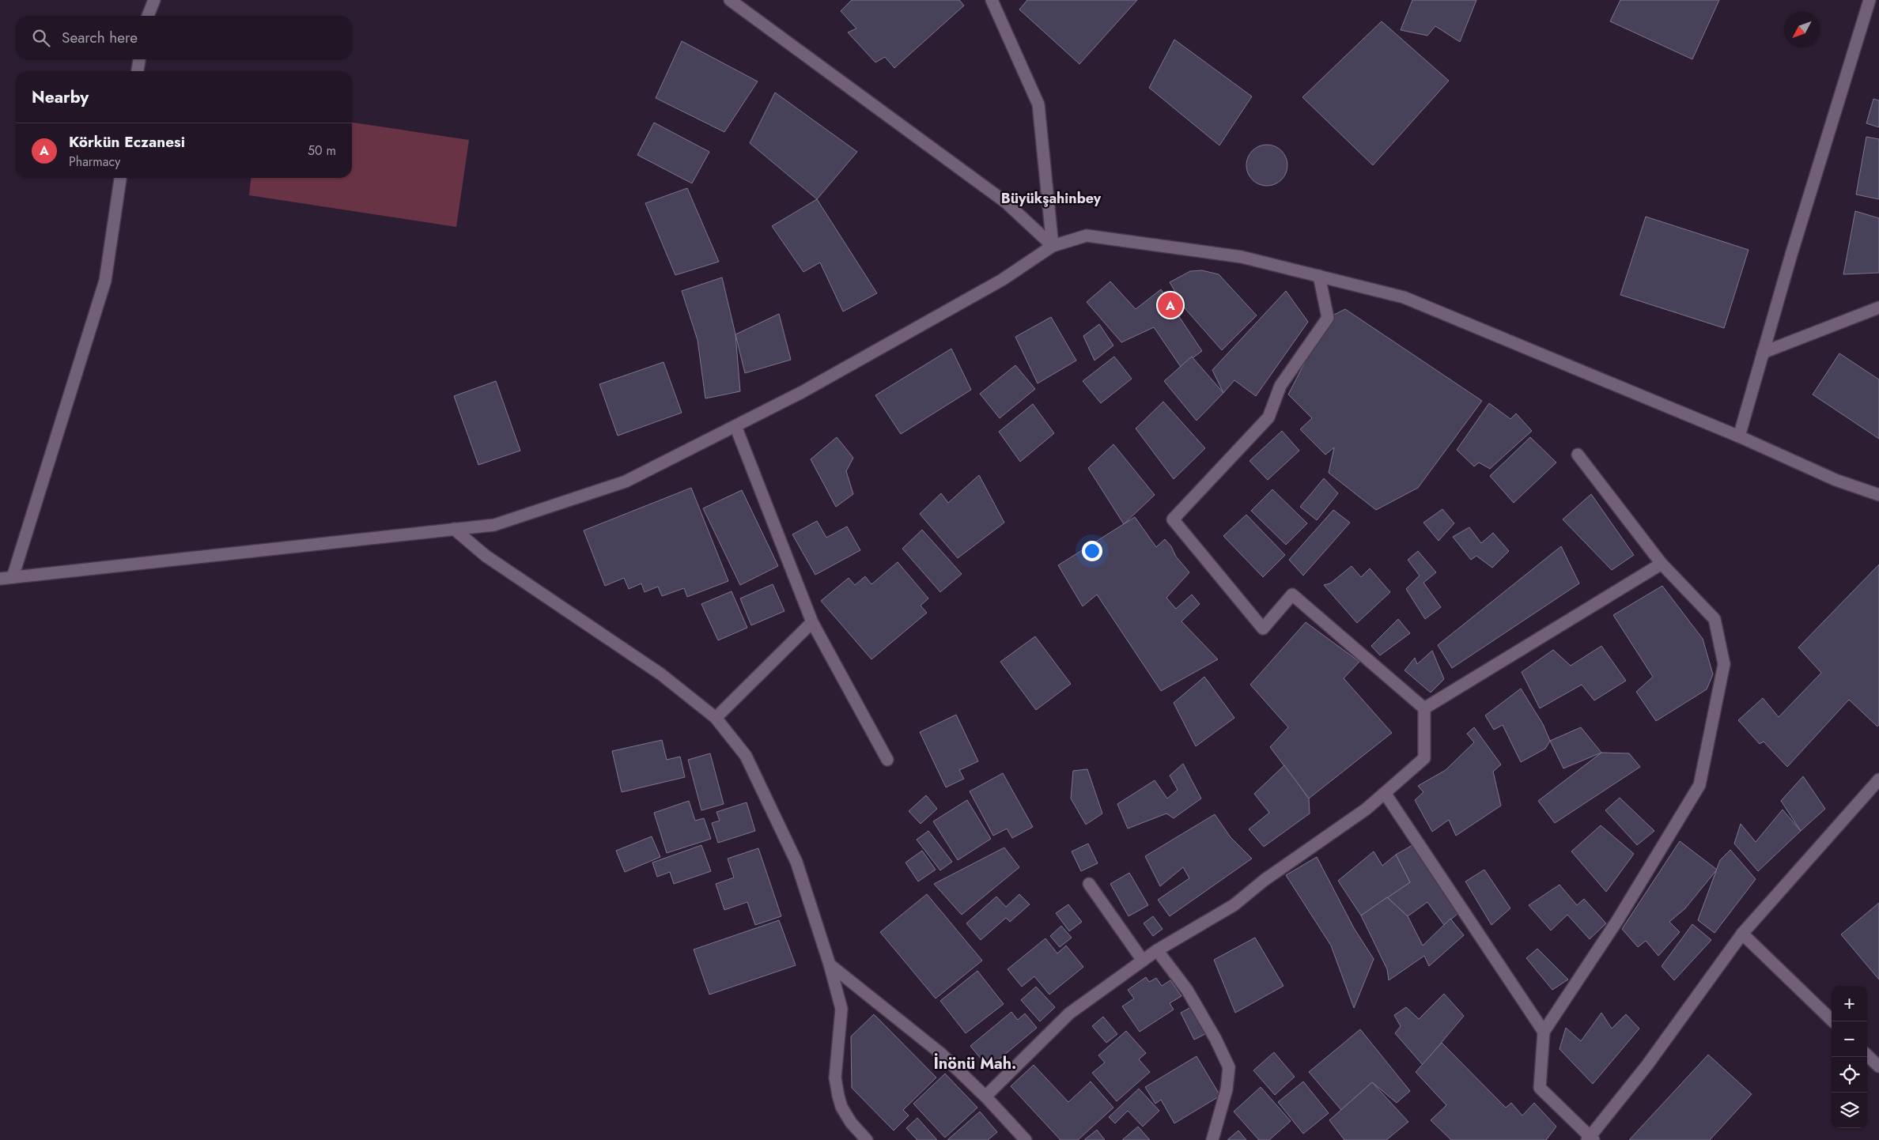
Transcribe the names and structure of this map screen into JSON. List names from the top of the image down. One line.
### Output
{"districts":["Büyükşahinbey","İnönü Mah."],"north":"bottom left","page":{"search":"Search here","heading":"Nearby","list":[{"mark":"A","name":"Körkün Eczanesi","note":"Pharmacy","value":"50 m"}],"pins":"A","map_buttons":["+","−"]}}
